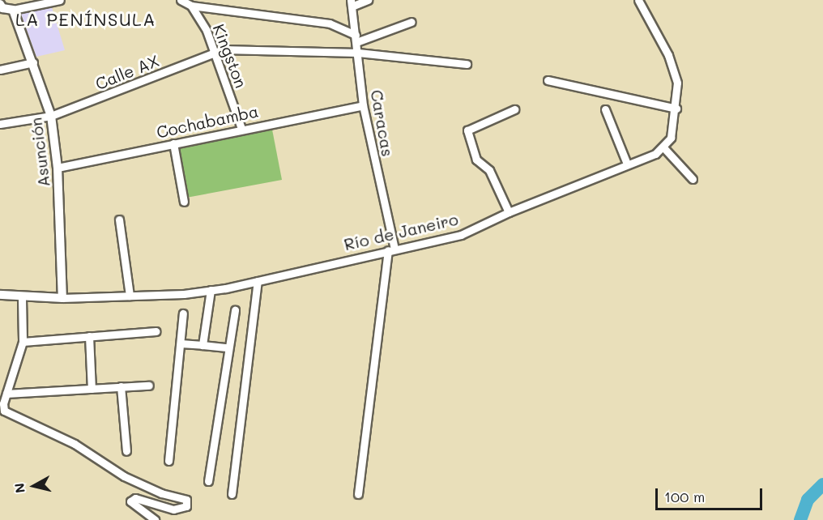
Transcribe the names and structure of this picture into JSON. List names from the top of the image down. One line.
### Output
{"streets":{"street":["Kingston","Calle AX","Cochabamba","Caracas","Asunción","Río de Janeiro"]},"crossings":[["Kingston","Calle AX"],["Kingston","Cochabamba"],["Calle AX","Caracas"],["Calle AX","Asunción"],["Cochabamba","Caracas"],["Cochabamba","Asunción"],["Caracas","Río de Janeiro"],["Asunción","Río de Janeiro"]],"districts":["LA PENÍNSULA"],"scale_bar":"100 m","north":"left"}
